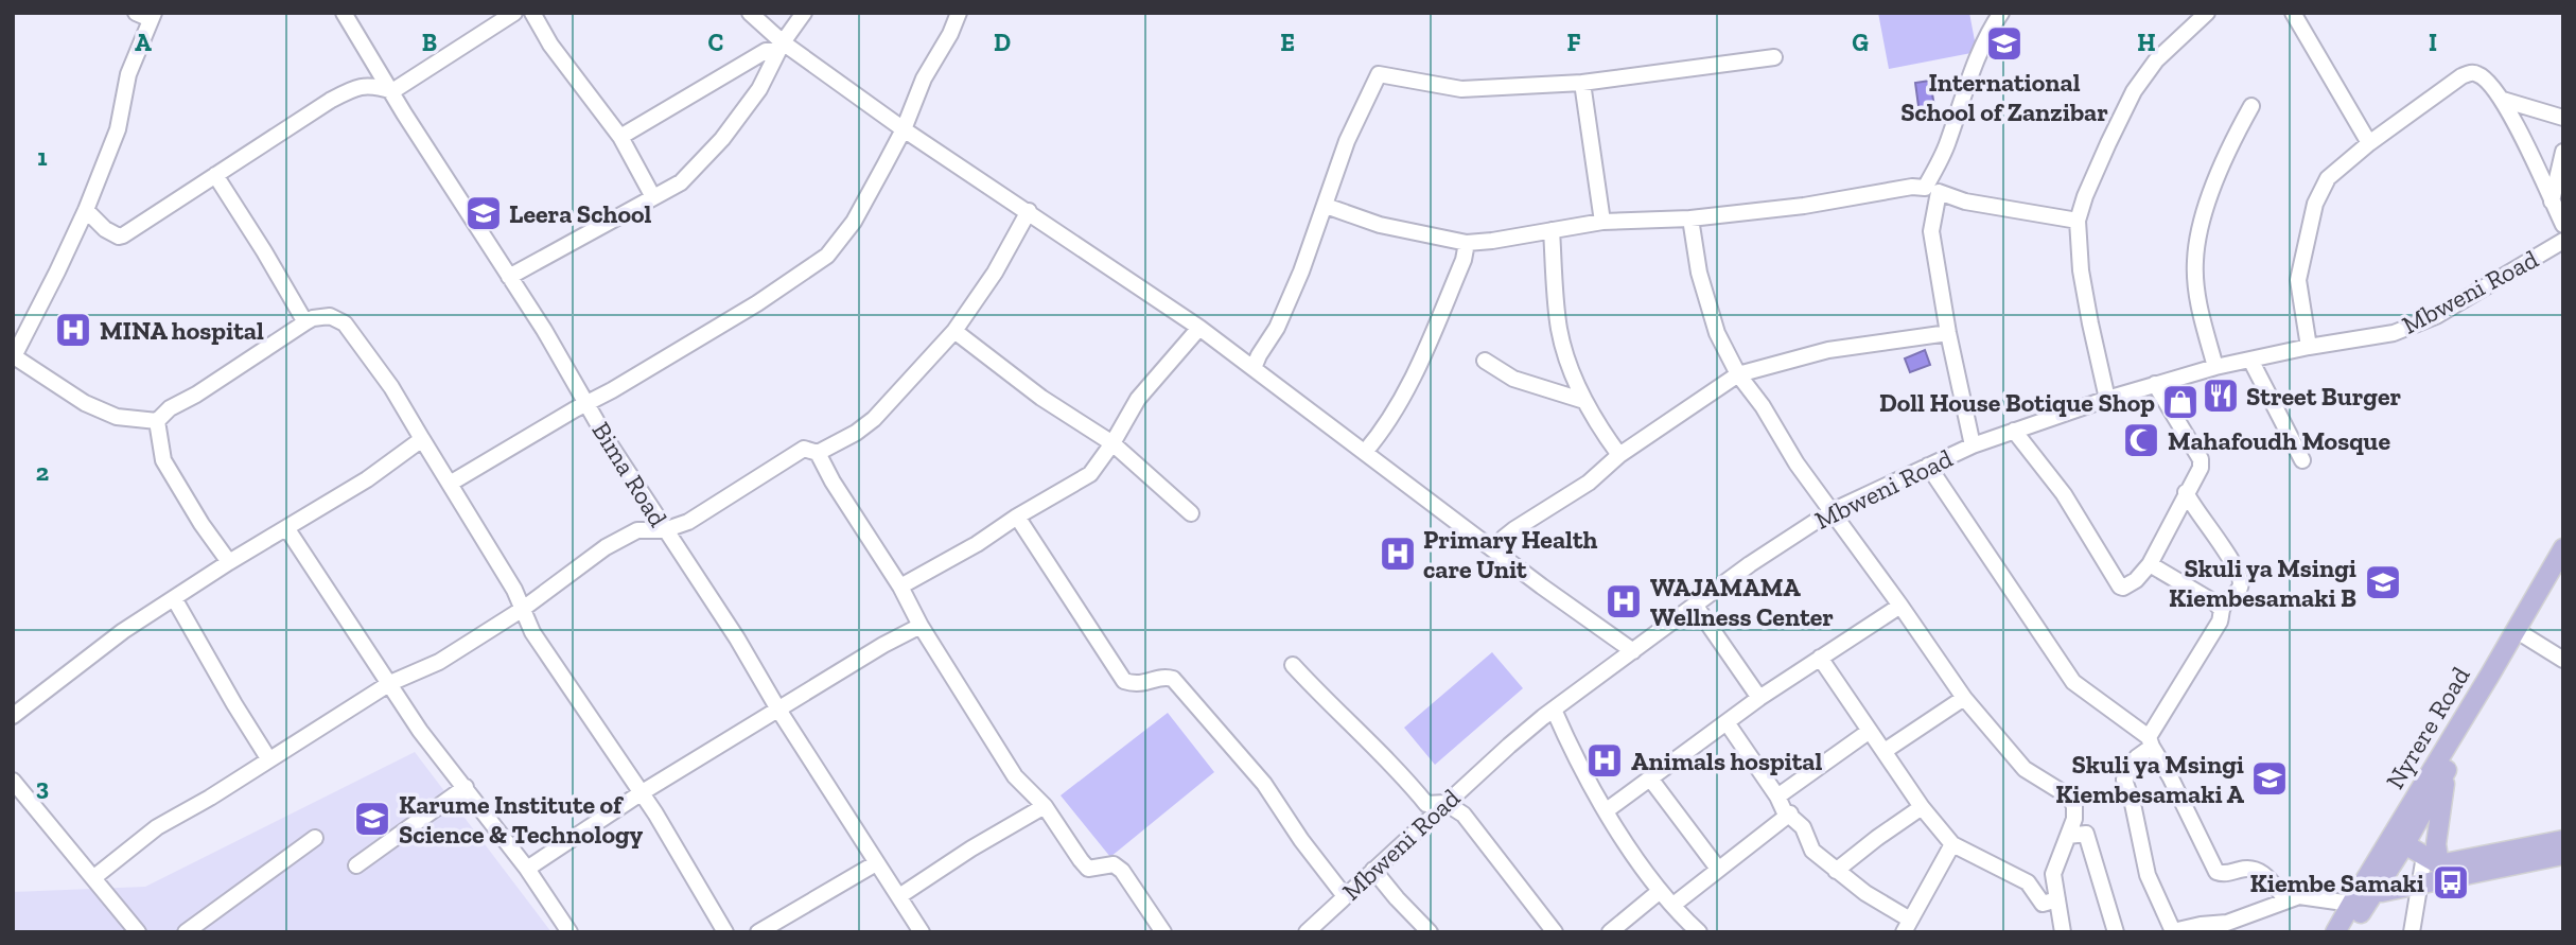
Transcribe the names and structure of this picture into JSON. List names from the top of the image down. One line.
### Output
{"streets":{"main road":["Nyrere Road"],"street":["Mbweni Road","Bima Road"]},"places":{"school or university":["International School of Zanzibar","Leera School","Skuli ya Msingi Kiembesamaki B","Skuli ya Msingi Kiembesamaki A","Karume Institute of Science & Technology"],"hospital":["MINA hospital","Primary Health care Unit","WAJAMAMA Wellness Center","Animals hospital"],"restaurant":["Street Burger"],"shop":["Doll House Botique Shop"],"mosque":["Mahafoudh Mosque"],"bus stop":["Kiembe Samaki"]},"grid":{"columns":["A","B","C","D","E","F","G","H","I"],"rows":["1","2","3"]}}
